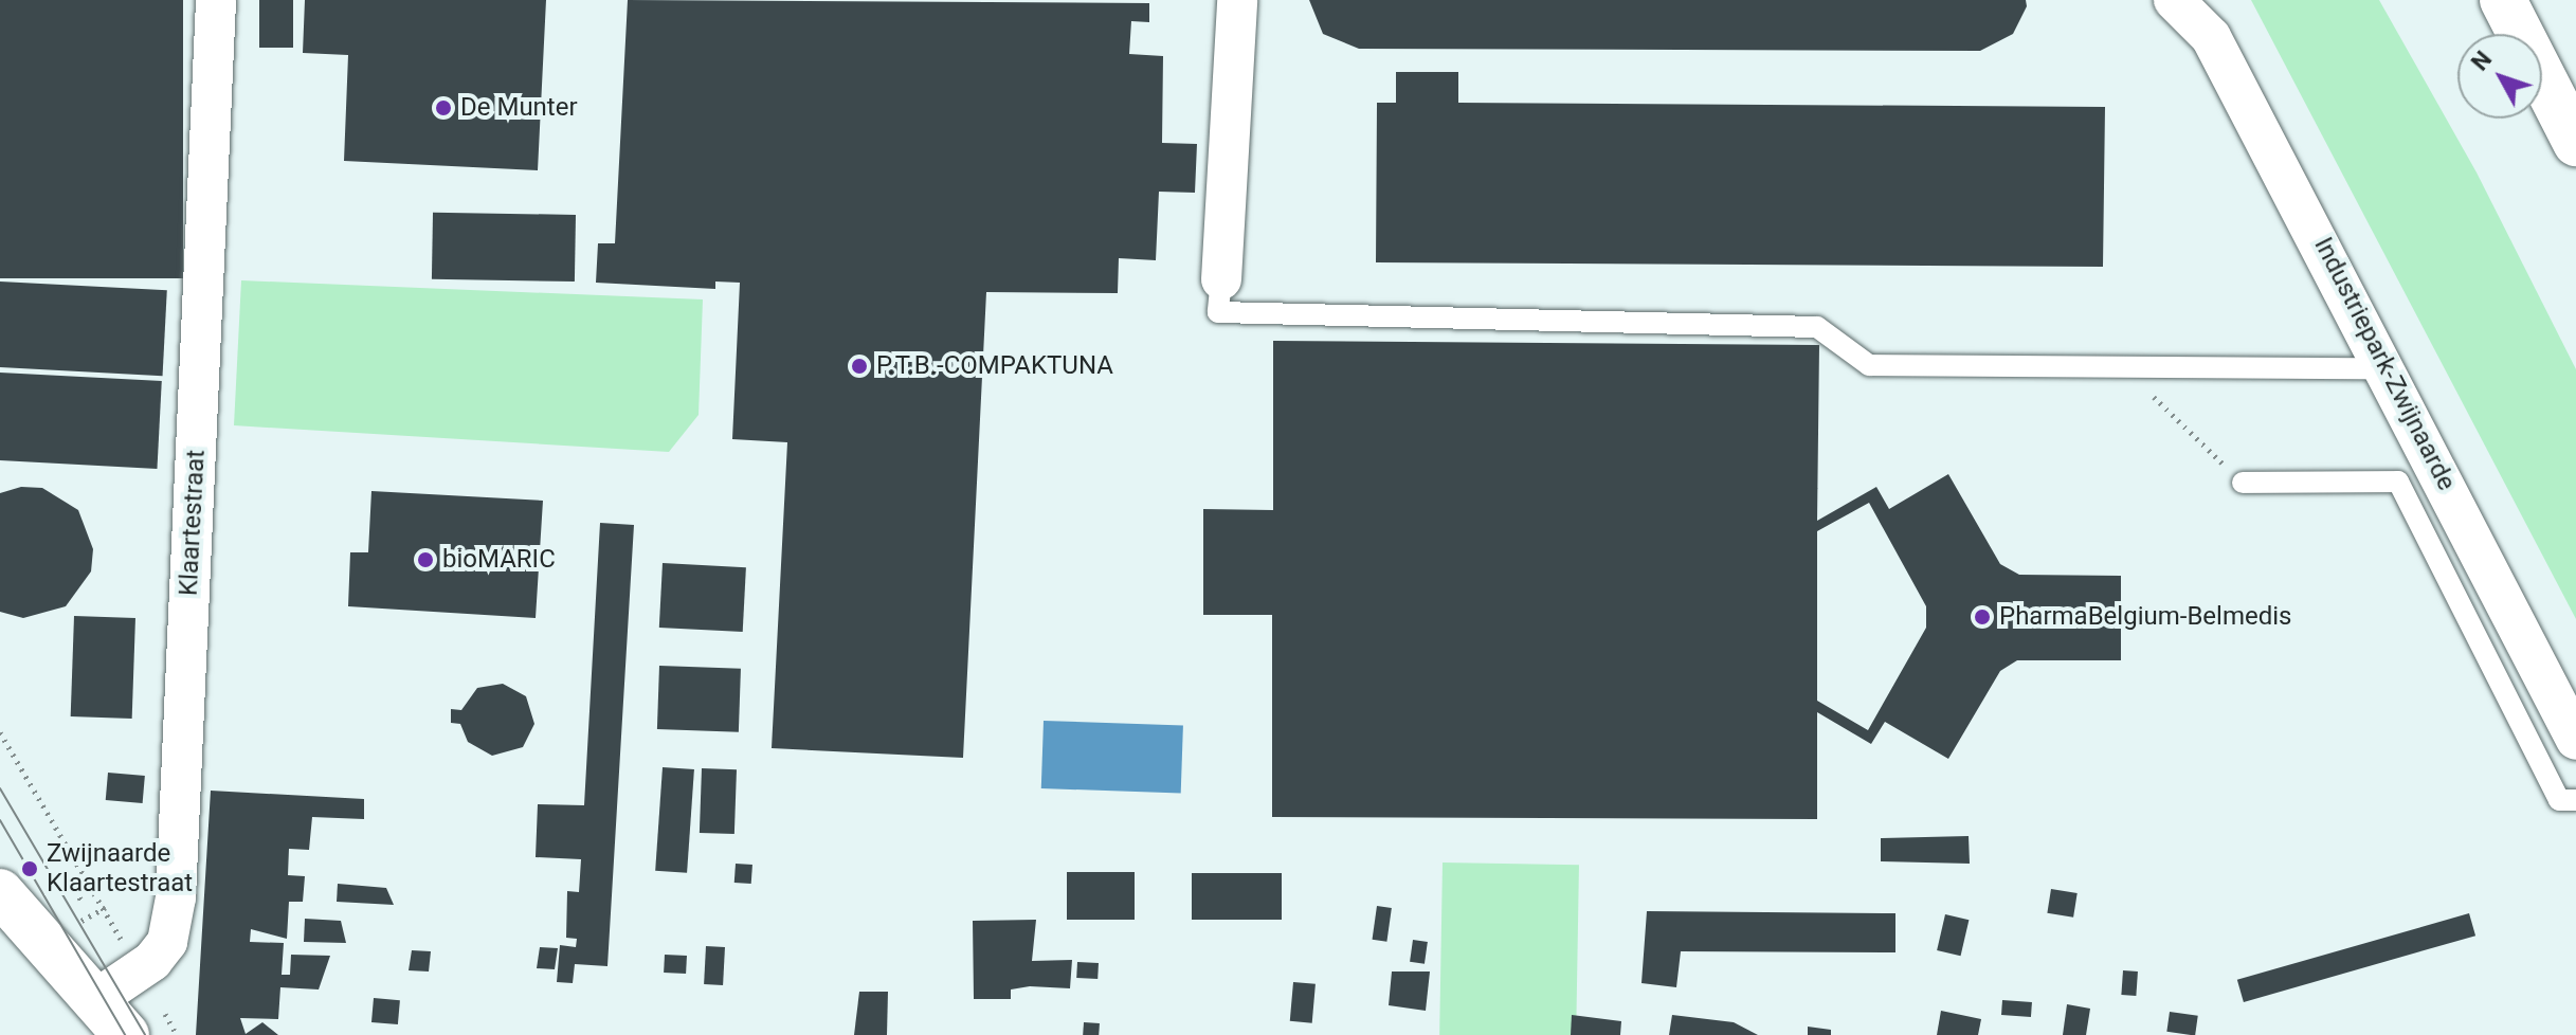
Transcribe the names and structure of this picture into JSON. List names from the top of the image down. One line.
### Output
{"streets":{"street":["Industriepark-Zwijnaarde","Klaartestraat"]},"places":["De Munter","P.T.B.-COMPAKTUNA","bioMARIC","PharmaBelgium-Belmedis","Zwijnaarde Klaartestraat"],"north":"top left"}
